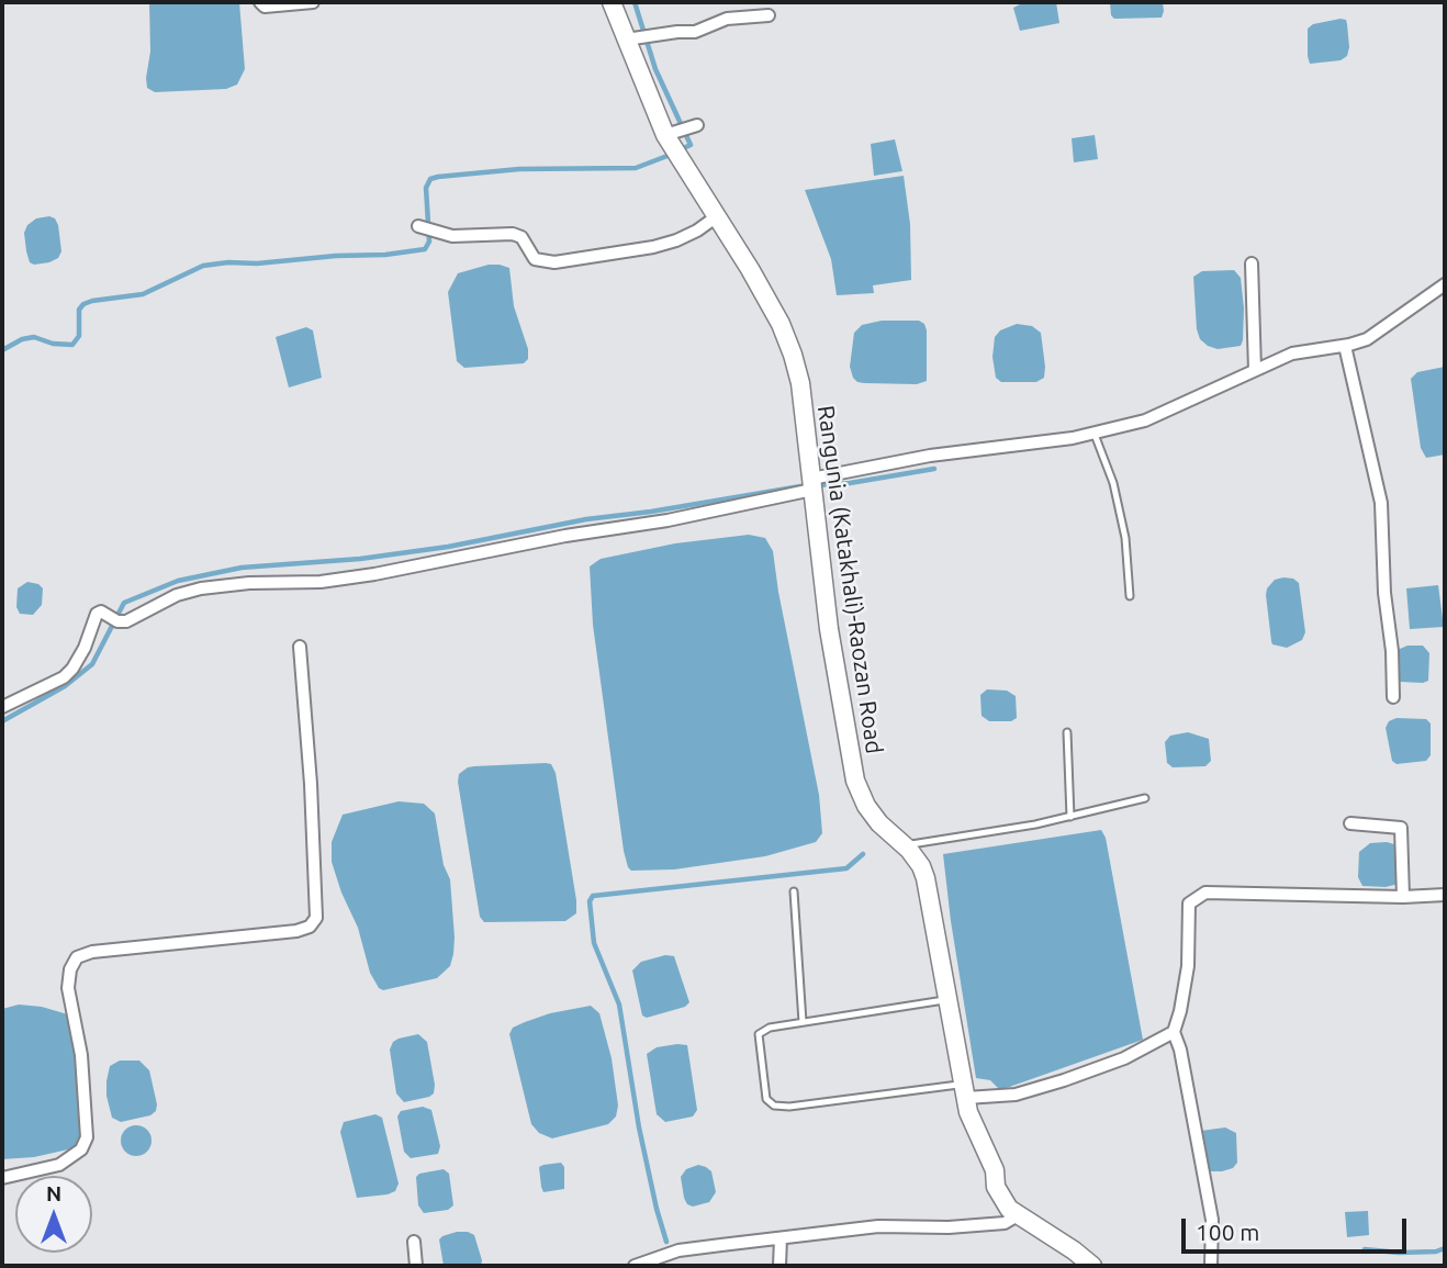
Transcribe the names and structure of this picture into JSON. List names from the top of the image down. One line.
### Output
{"streets":{"main road":["Rangunia (Katakhali)-Raozan Road"]},"scale_bar":"100 m","north":"top"}
